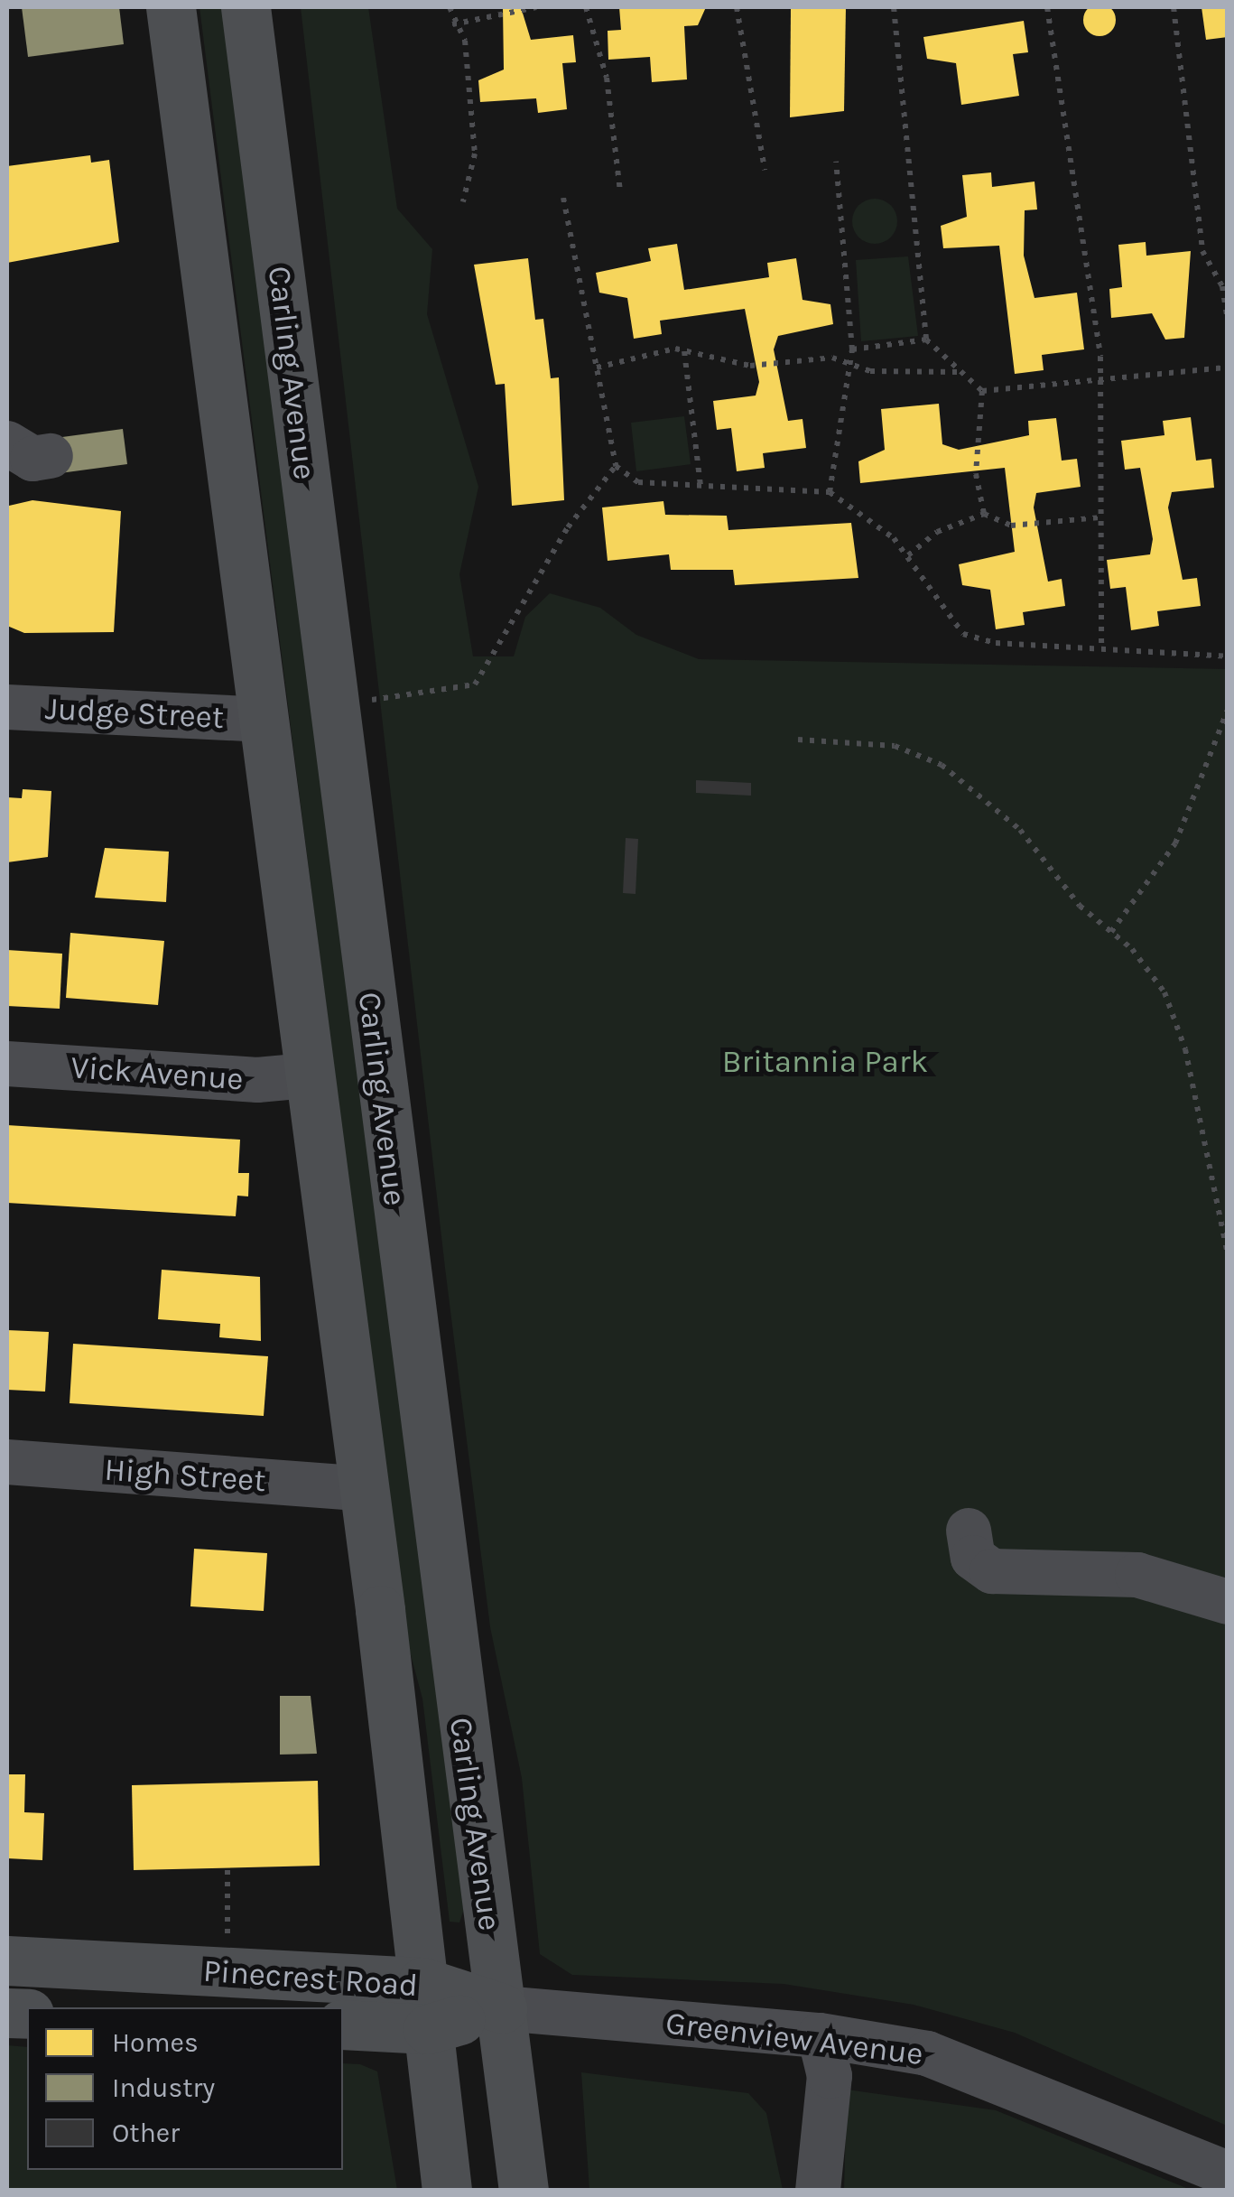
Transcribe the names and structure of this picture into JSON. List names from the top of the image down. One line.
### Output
{"streets":{"main road":["Carling Avenue","Pinecrest Road"],"street":["Judge Street","Vick Avenue","High Street","Greenview Avenue"]},"crossings":[["Carling Avenue","Pinecrest Road"],["Carling Avenue","Greenview Avenue"],["Pinecrest Road","Greenview Avenue"]],"parks":["Britannia Park"],"legend":["Homes","Industry","Other"]}
